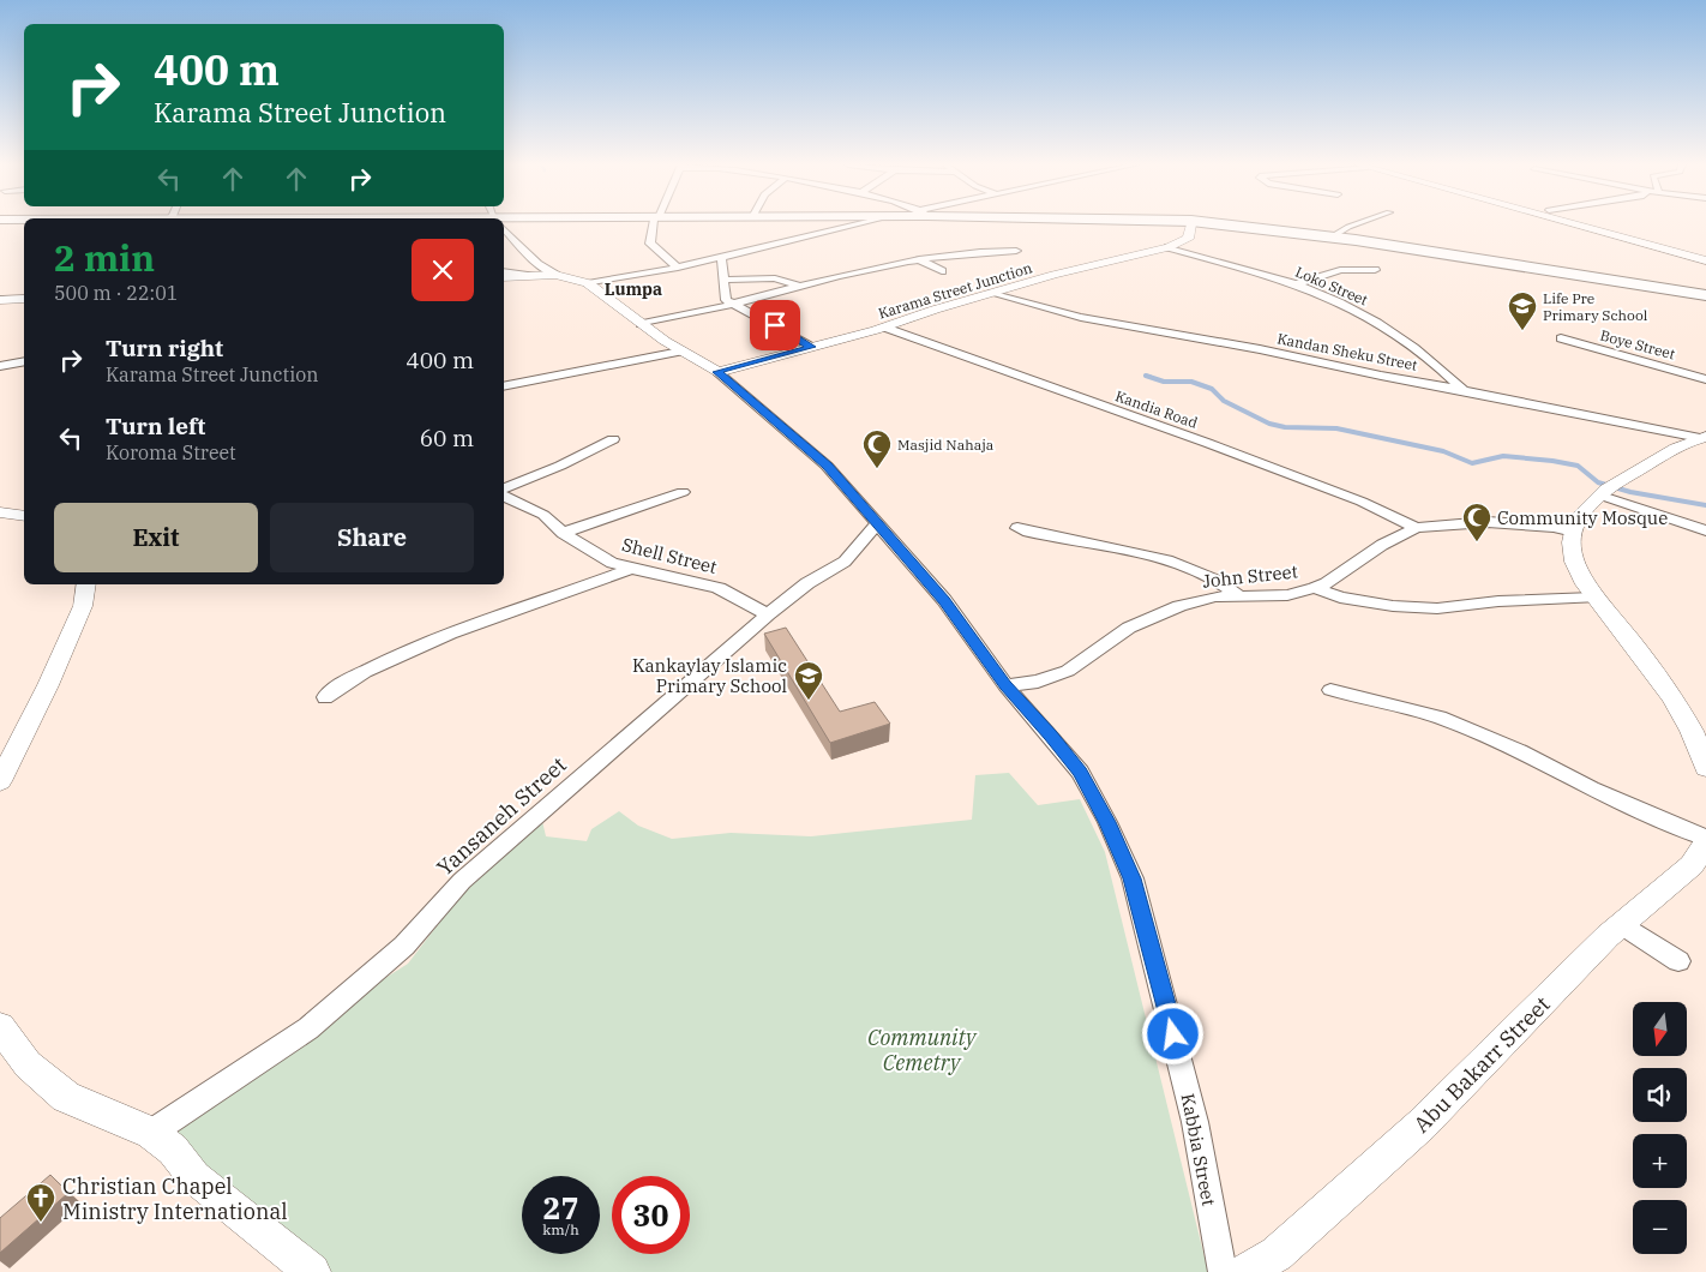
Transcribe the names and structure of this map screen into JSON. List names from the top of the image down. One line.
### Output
{"streets":{"street":["Loko Street","Karama Street Junction","Boye Street","Kandan Sheku Street","Kandia Road","Shell Street","John Street","Yansaneh Street","Abu Bakarr Street","Kabbia Street"]},"crossings":[["Loko Street","Karama Street Junction"],["Loko Street","Kandan Sheku Street"],["Karama Street Junction","Kandan Sheku Street"],["Karama Street Junction","Kandia Road"],["Karama Street Junction","Kabbia Street"],["Kandia Road","John Street"],["Shell Street","Yansaneh Street"],["John Street","Kabbia Street"],["Yansaneh Street","Kabbia Street"]],"districts":["Lumpa"],"parks":["Community Cemetry"],"places":{"school or university":["Life Pre Primary School","Kankaylay Islamic Primary School"],"mosque":["Masjid Nahaja","Community Mosque"],"church":["Christian Chapel Ministry International"]},"north":"bottom","page":{"turn":["400 m","Karama Street Junction"],"heading":["2 min","500 m · 22:01"],"list":[{"name":"Turn right","note":"Karama Street Junction","value":"400 m"},{"name":"Turn left","note":"Koroma Street","value":"60 m"}],"buttons":["Exit","Share"],"map_buttons":["+","−"],"speed":"27 km/h","limit":"30"}}
